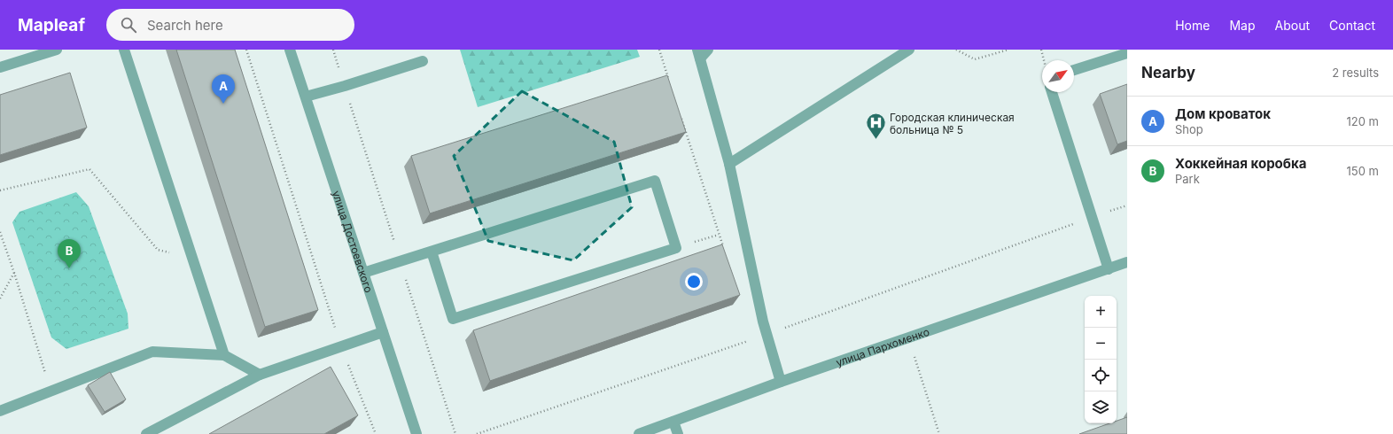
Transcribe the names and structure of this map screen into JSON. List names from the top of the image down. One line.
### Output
{"streets":{"street":["улица Достоевского","улица Пархоменко"]},"places":{"hospital":["Городская клиническая больница № 5"]},"north":"top right","page":{"header":"Mapleaf","search":"Search here","nav":["Home","Map","About","Contact"],"heading":["Nearby","2 results"],"pins":["A","B"],"list":[{"mark":"A","name":"Дом кроваток","note":"Shop","value":"120 m"},{"mark":"B","name":"Хоккейная коробка","note":"Park","value":"150 m"}],"map_buttons":["+","−"]}}
